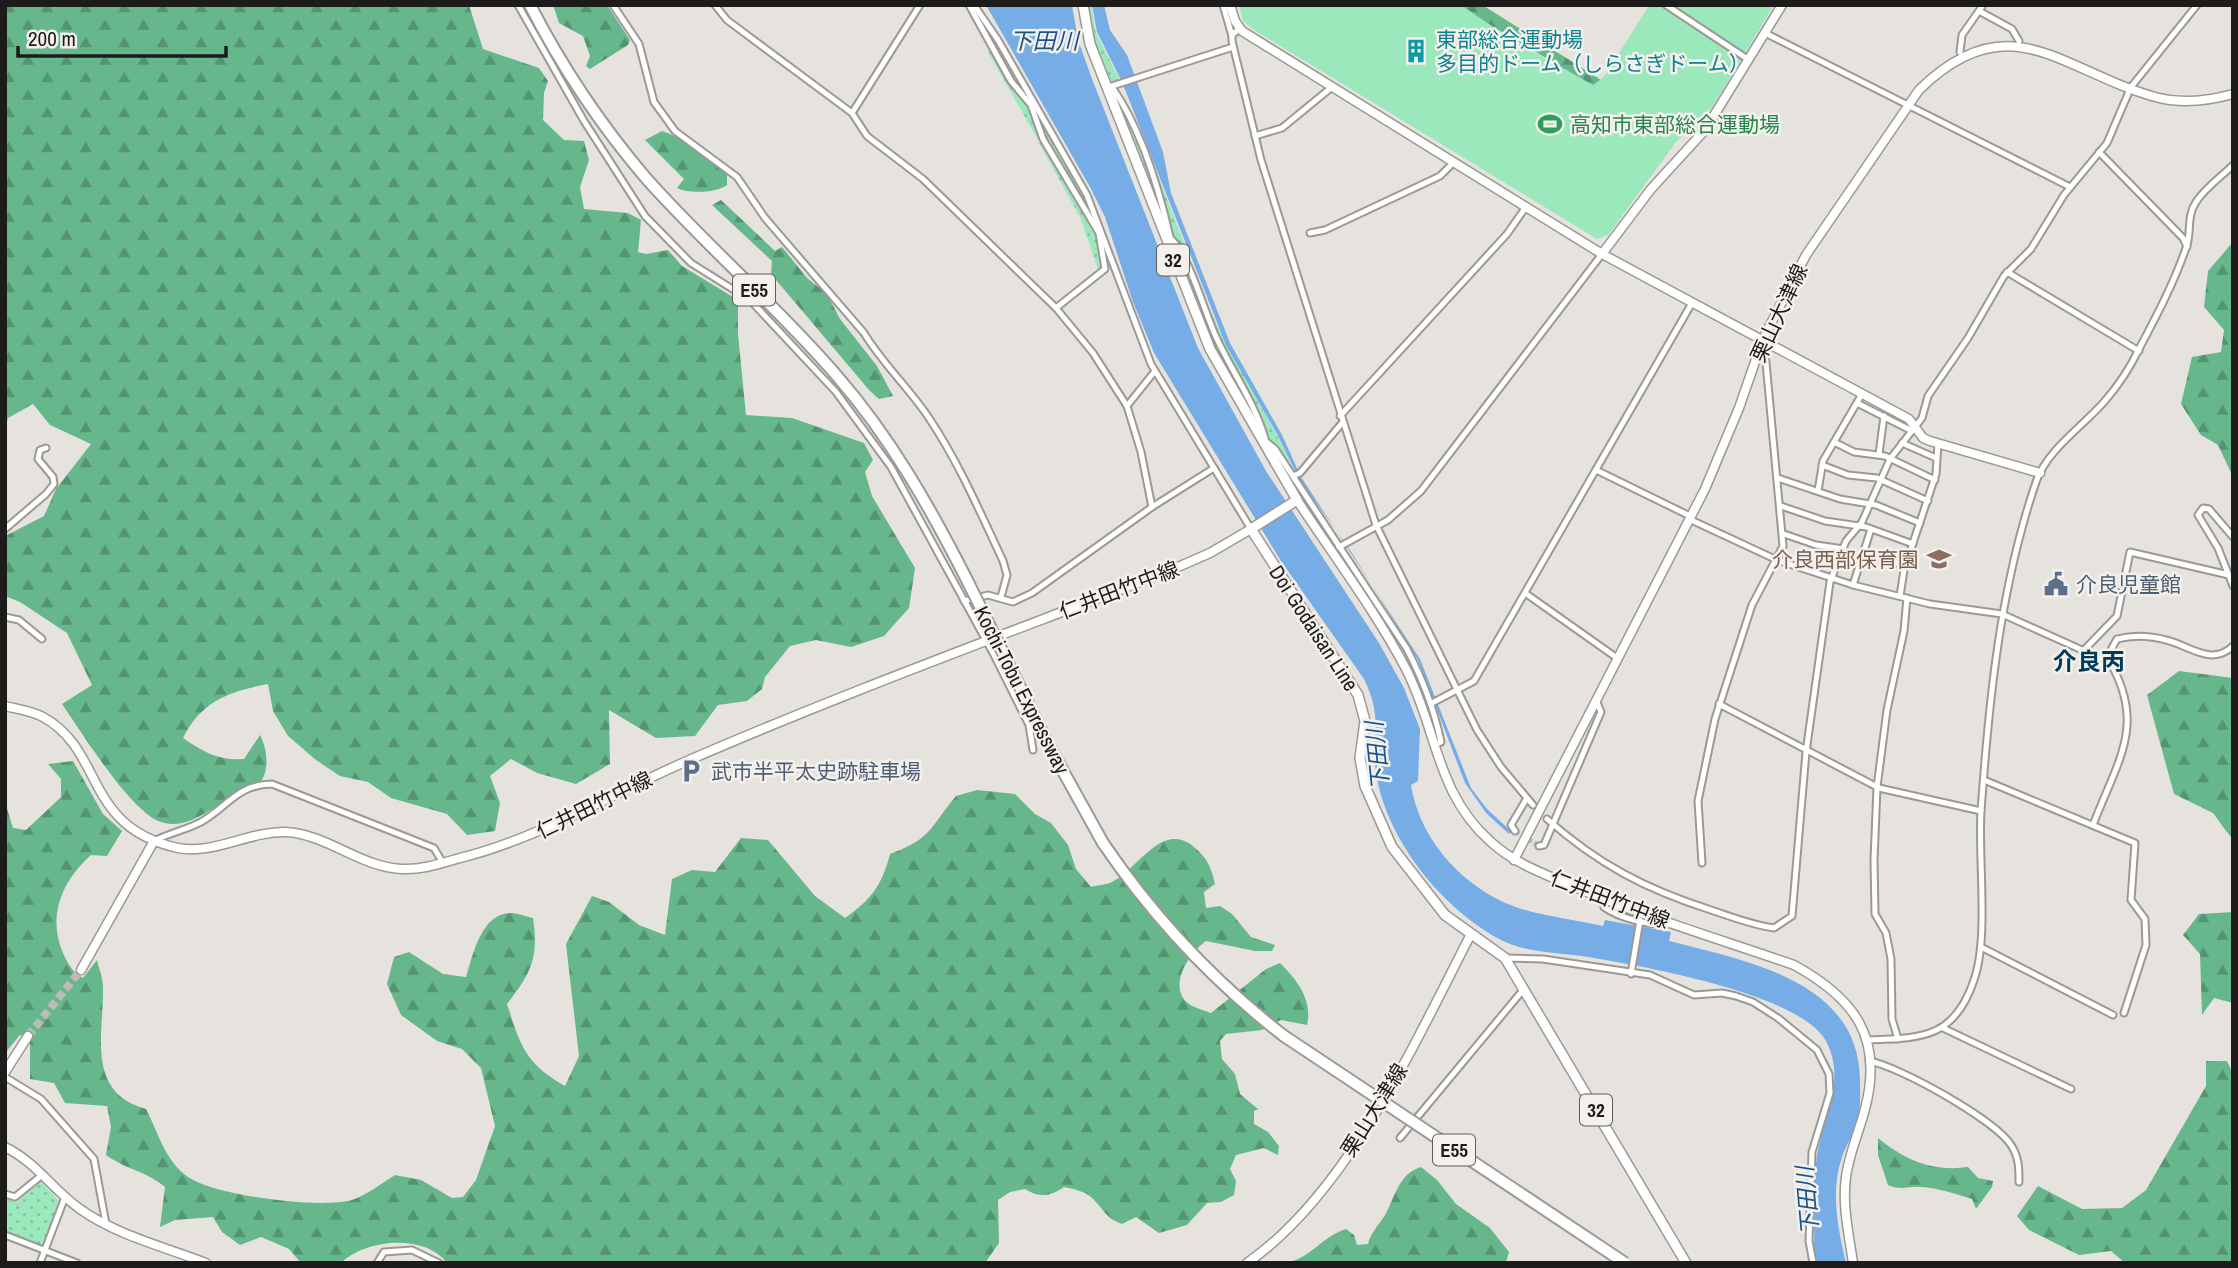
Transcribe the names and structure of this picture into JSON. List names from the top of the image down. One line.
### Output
{"streets":{"highway":["E55","Kochi-Tobu Expressway"],"main road":["32","栗山大津線","仁井田竹中線","Doi Godaisan Line"]},"crossings":[["32","仁井田竹中線"],["栗山大津線","仁井田竹中線"],["栗山大津線","Doi Godaisan Line"],["仁井田竹中線","Doi Godaisan Line"]],"districts":["介良丙"],"water":["下田川"],"places":{"building":["東部総合運動場 多目的ドーム（しらさぎドーム）"],"sports":["高知市東部総合運動場"],"school or university":["介良西部保育園"],"public building":["介良児童館"],"parking":["武市半平太史跡駐車場"]},"scale_bar":"200 m"}
